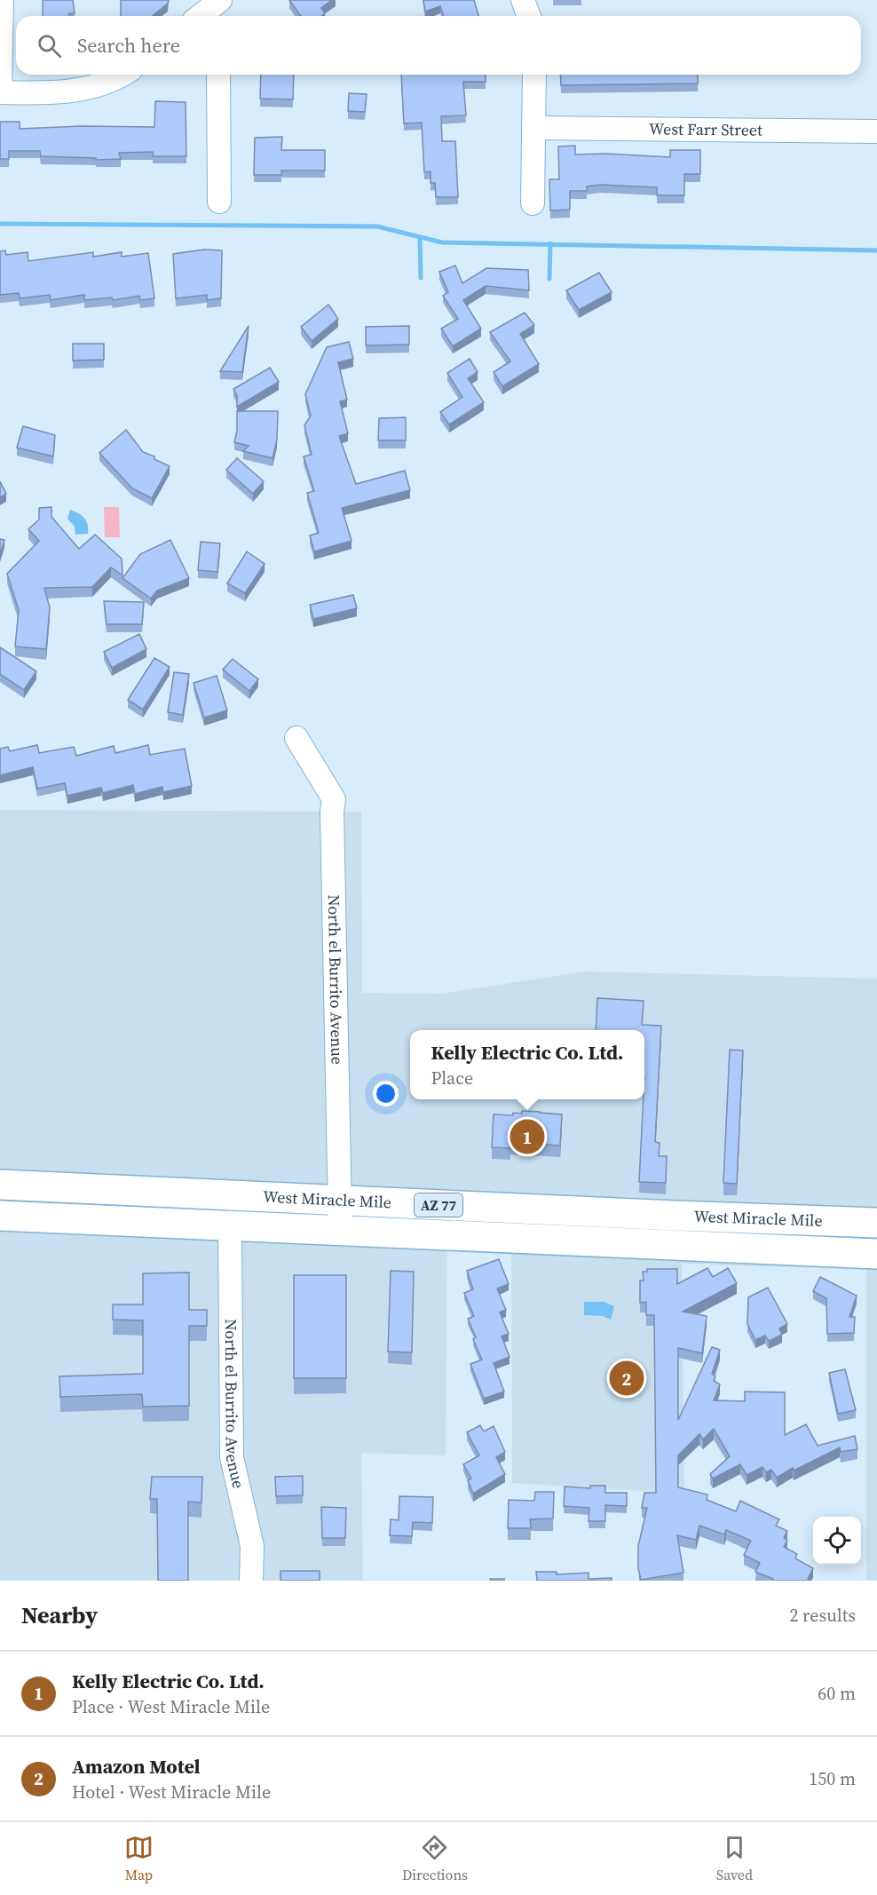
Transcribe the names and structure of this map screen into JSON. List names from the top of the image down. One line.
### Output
{"streets":{"highway":["West Miracle Mile","AZ 77"],"street":["West Farr Street","North el Burrito Avenue"]},"crossings":[["North el Burrito Avenue","West Miracle Mile"]],"page":{"search":"Search here","popup":["Kelly Electric Co. Ltd.","Place"],"pins":["1","2"],"heading":["Nearby","2 results"],"list":[{"mark":"1","name":"Kelly Electric Co. Ltd.","note":"Place · West Miracle Mile","value":"60 m"},{"mark":"2","name":"Amazon Motel","note":"Hotel · West Miracle Mile","value":"150 m"}],"nav":["Map","Directions","Saved"]}}
